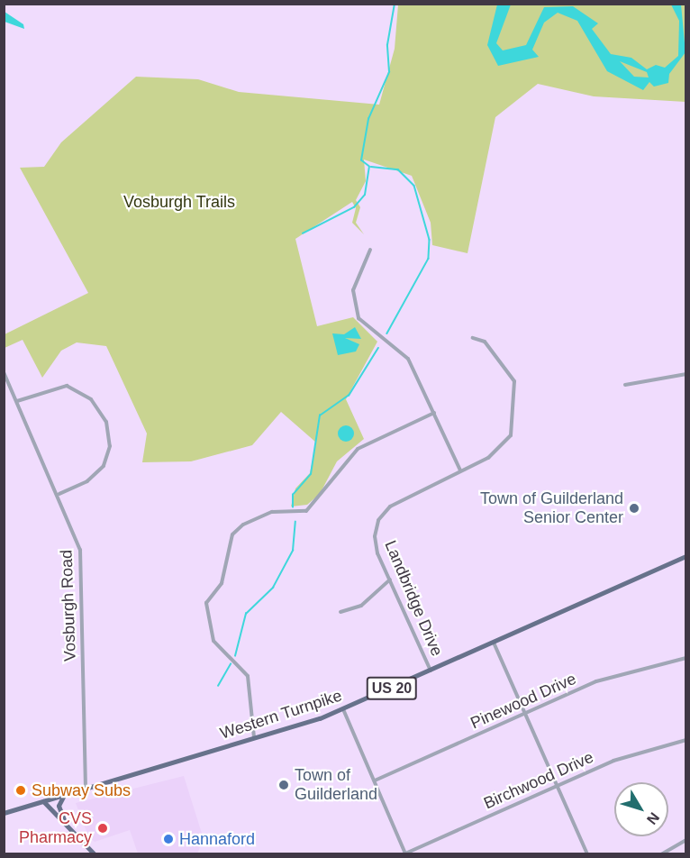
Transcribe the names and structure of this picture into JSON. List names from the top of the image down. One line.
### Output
{"streets":{"main road":["US 20","Western Turnpike"],"street":["Landbridge Drive","Vosburgh Road","Pinewood Drive","Birchwood Drive"]},"crossings":[["Landbridge Drive","Western Turnpike"],["Vosburgh Road","US 20"],["Vosburgh Road","Western Turnpike"],["US 20","Western Turnpike"]],"parks":["Vosburgh Trails"],"places":["Town of Guilderland Senior Center","Town of Guilderland","Subway Subs","CVS Pharmacy","Hannaford"],"north":"bottom right"}
